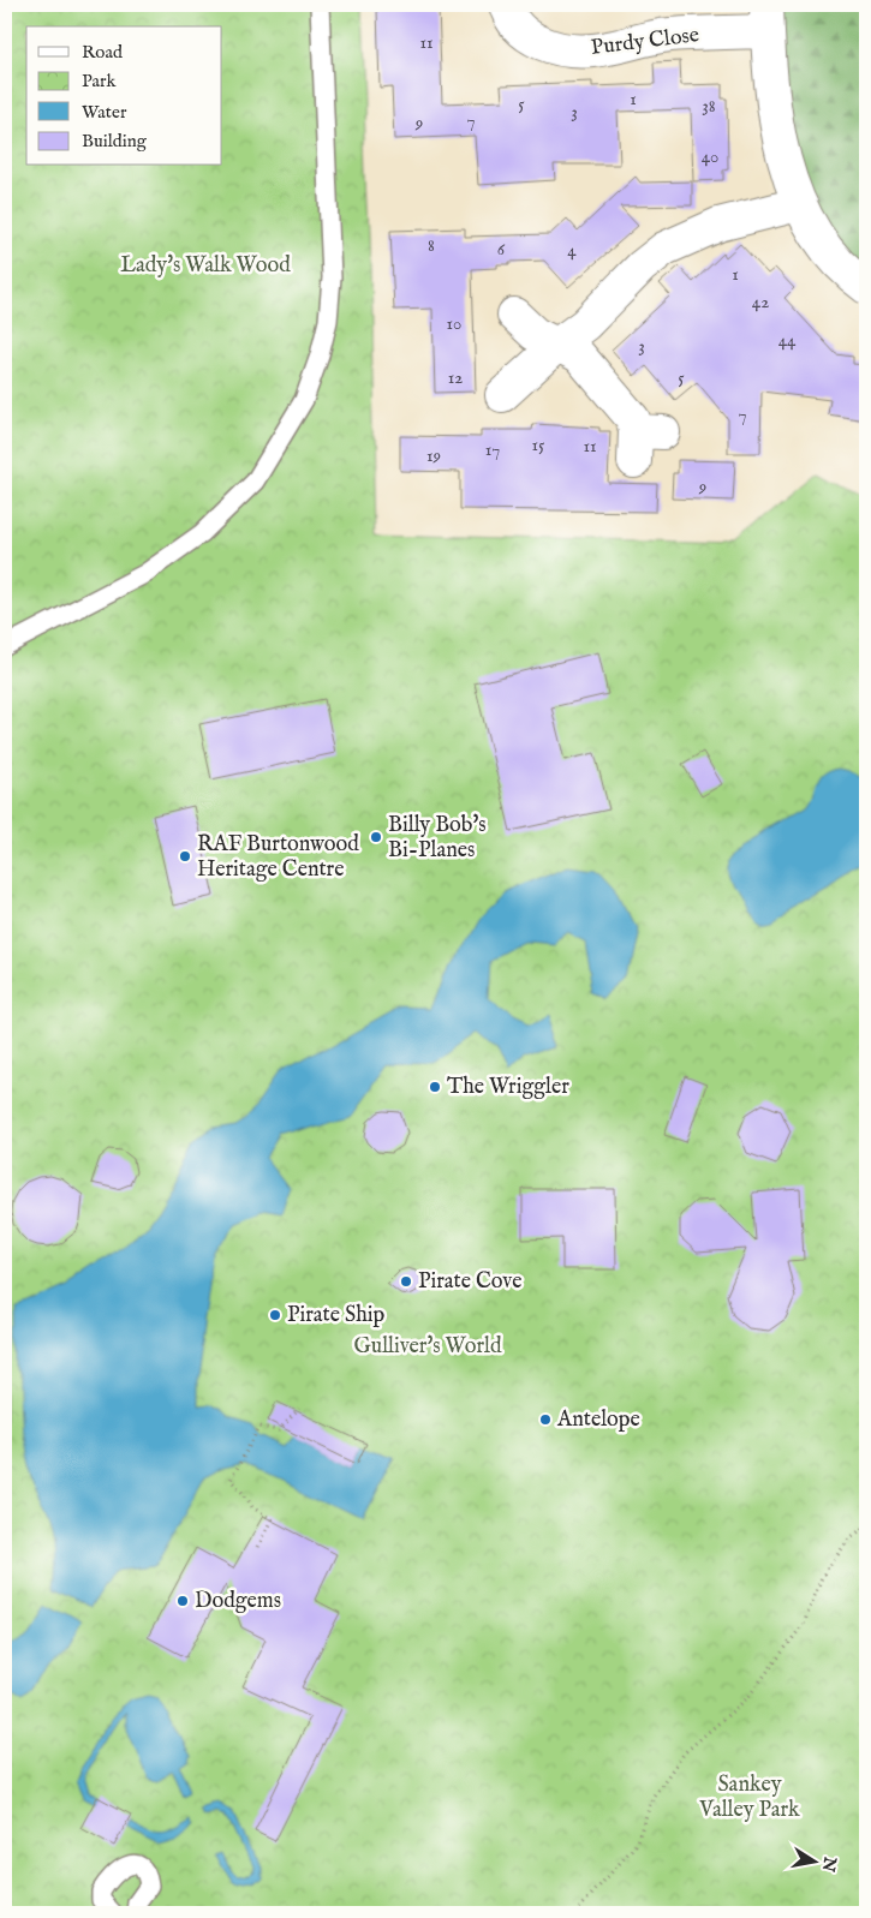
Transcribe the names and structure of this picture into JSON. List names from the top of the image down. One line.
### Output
{"streets":{"street":["Purdy Close"]},"parks":["Lady's Walk Wood","Gulliver's World","Sankey Valley Park"],"places":["Billy Bob's Bi-Planes","RAF Burtonwood Heritage Centre","The Wriggler","Pirate Cove","Pirate Ship","Antelope","Dodgems"],"house_numbers":["11","1","5","38","3","7","9","40","8","6","4","1","42","10","44","3","12","5","7","15","11","17","19","9"],"legend":["Road","Park","Water","Building"],"north":"right"}
